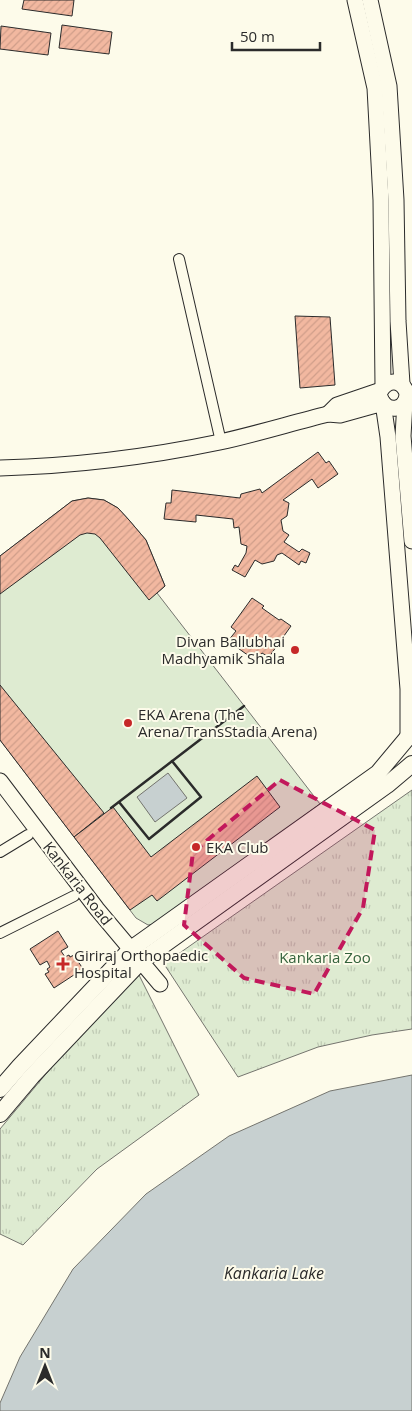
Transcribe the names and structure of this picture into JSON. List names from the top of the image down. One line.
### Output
{"streets":{"main road":["Kankaria Road"]},"water":["Kankaria Lake"],"parks":["Kankaria Zoo"],"places":{"other":["Divan Ballubhai Madhyamik Shala","EKA Arena (The Arena/TransStadia Arena)","EKA Club"],"health":["Giriraj Orthopaedic Hospital"]},"scale_bar":"50 m","north":"top"}
